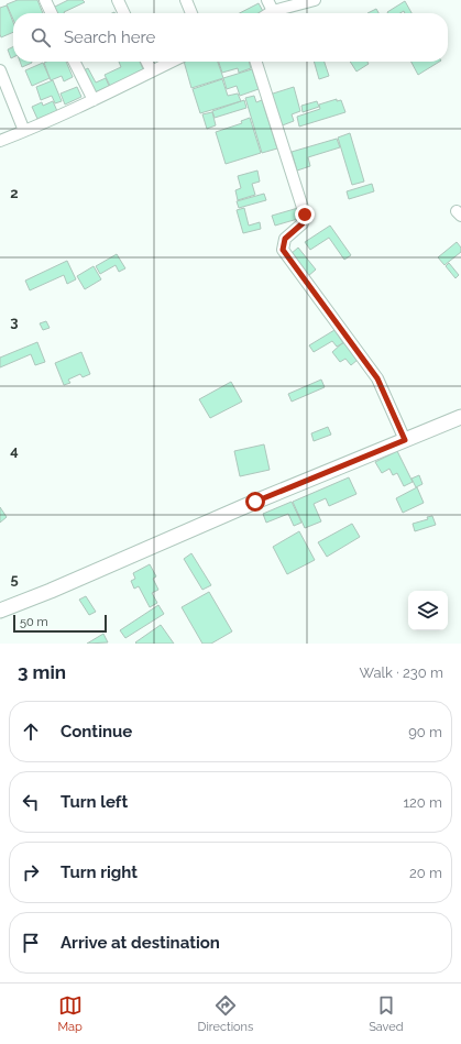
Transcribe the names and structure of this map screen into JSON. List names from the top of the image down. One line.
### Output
{"scale_bar":"50 m","page":{"search":"Search here","scale":"50 m","heading":["3 min","Walk · 230 m"],"list":[["Continue","90 m"],["Turn left","120 m"],["Turn right","20 m"],"Arrive at destination"],"nav":["Map","Directions","Saved"]},"grid":{"rows":["2","3","4","5"]}}
